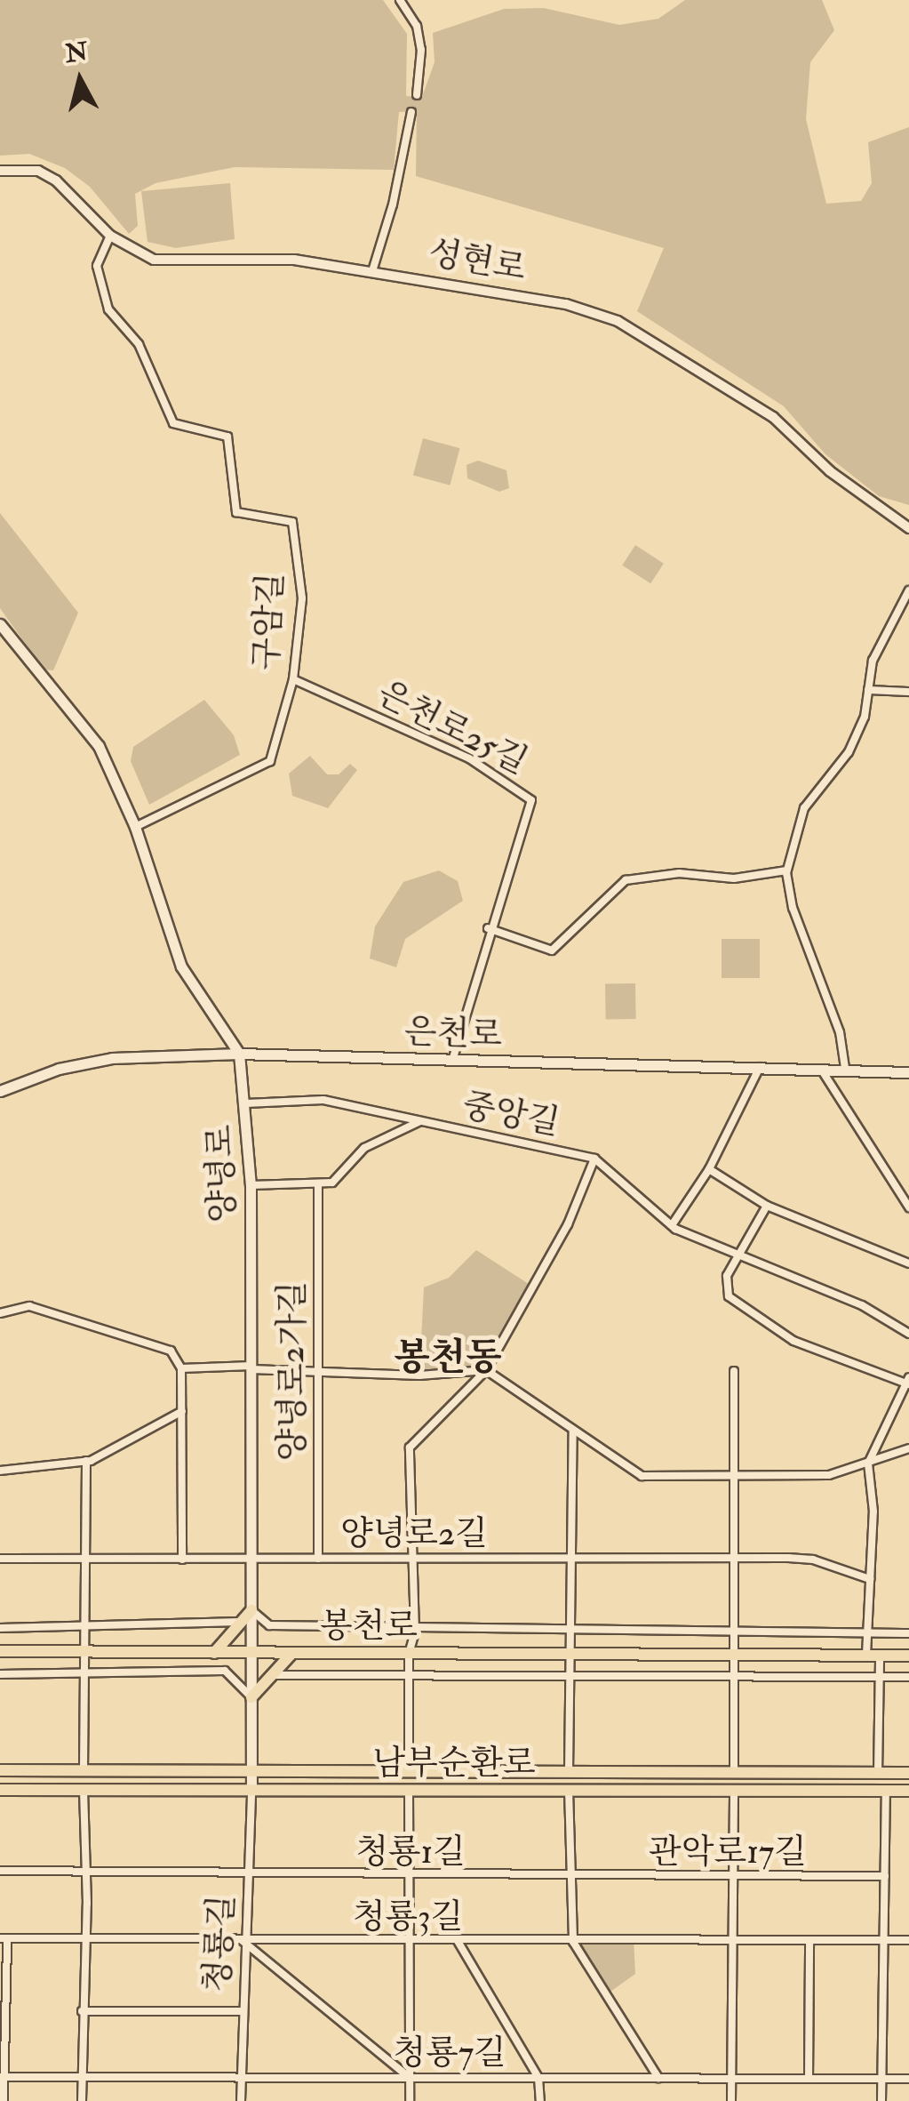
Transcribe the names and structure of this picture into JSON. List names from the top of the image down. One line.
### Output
{"streets":{"main road":["은천로","양녕로","봉천로","남부순환로"],"street":["성현로","구암길","은천로25길","중앙길","양녕로2가길","양녕로2길","청룡1길","관악로17길","청룡3길","청룡길","청룡7길"]},"crossings":[["성현로","구암길"],["구암길","은천로25길"],["구암길","양녕로"],["은천로25길","은천로"],["은천로","양녕로"],["중앙길","양녕로"],["중앙길","남부순환로"],["양녕로","양녕로2길"],["양녕로","봉천로"],["양녕로","남부순환로"],["양녕로","청룡길"],["양녕로2가길","양녕로2길"],["양녕로2길","남부순환로"],["봉천로","남부순환로"],["남부순환로","청룡길"],["청룡1길","관악로17길"],["청룡1길","청룡길"],["청룡3길","청룡길"],["청룡길","청룡7길"]],"districts":["봉천동"],"north":"top"}
